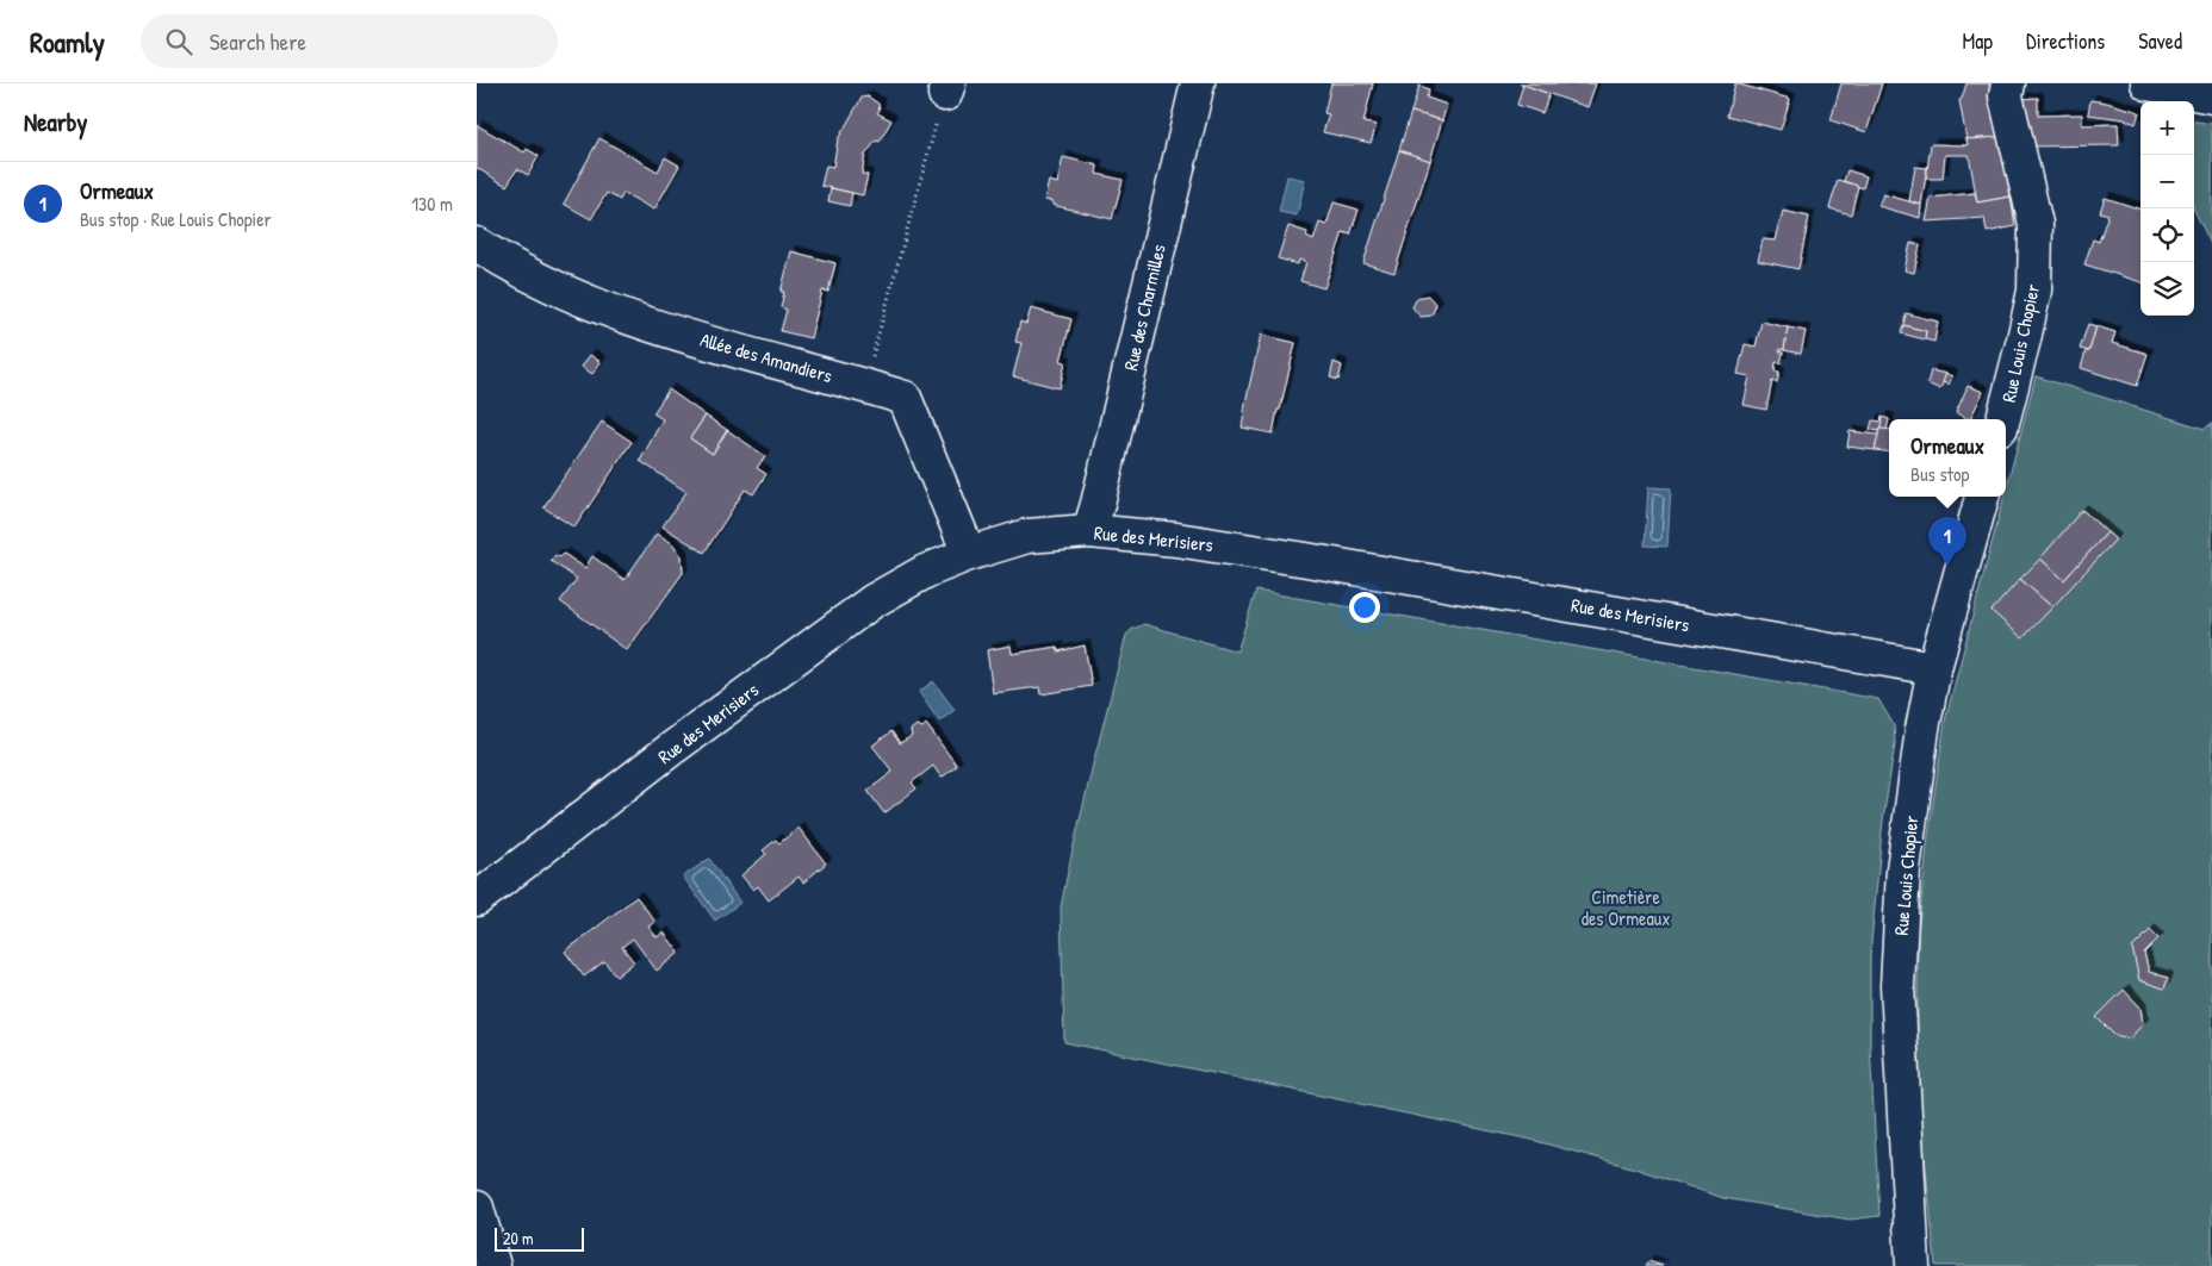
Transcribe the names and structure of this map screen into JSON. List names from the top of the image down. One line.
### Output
{"streets":{"street":["Rue des Charmilles","Rue Louis Chopier","Allée des Amandiers","Rue des Merisiers"]},"crossings":[["Rue des Charmilles","Rue des Merisiers"],["Rue Louis Chopier","Rue des Merisiers"],["Allée des Amandiers","Rue des Merisiers"]],"parks":["Cimetière des Ormeaux"],"scale_bar":"20 m","page":{"header":"Roamly","search":"Search here","nav":["Map","Directions","Saved"],"heading":"Nearby","map_buttons":["+","−"],"list":[{"mark":"1","name":"Ormeaux","note":"Bus stop · Rue Louis Chopier","value":"130 m"}],"popup":["Ormeaux","Bus stop"],"pins":"1","scale":"20 m"}}
